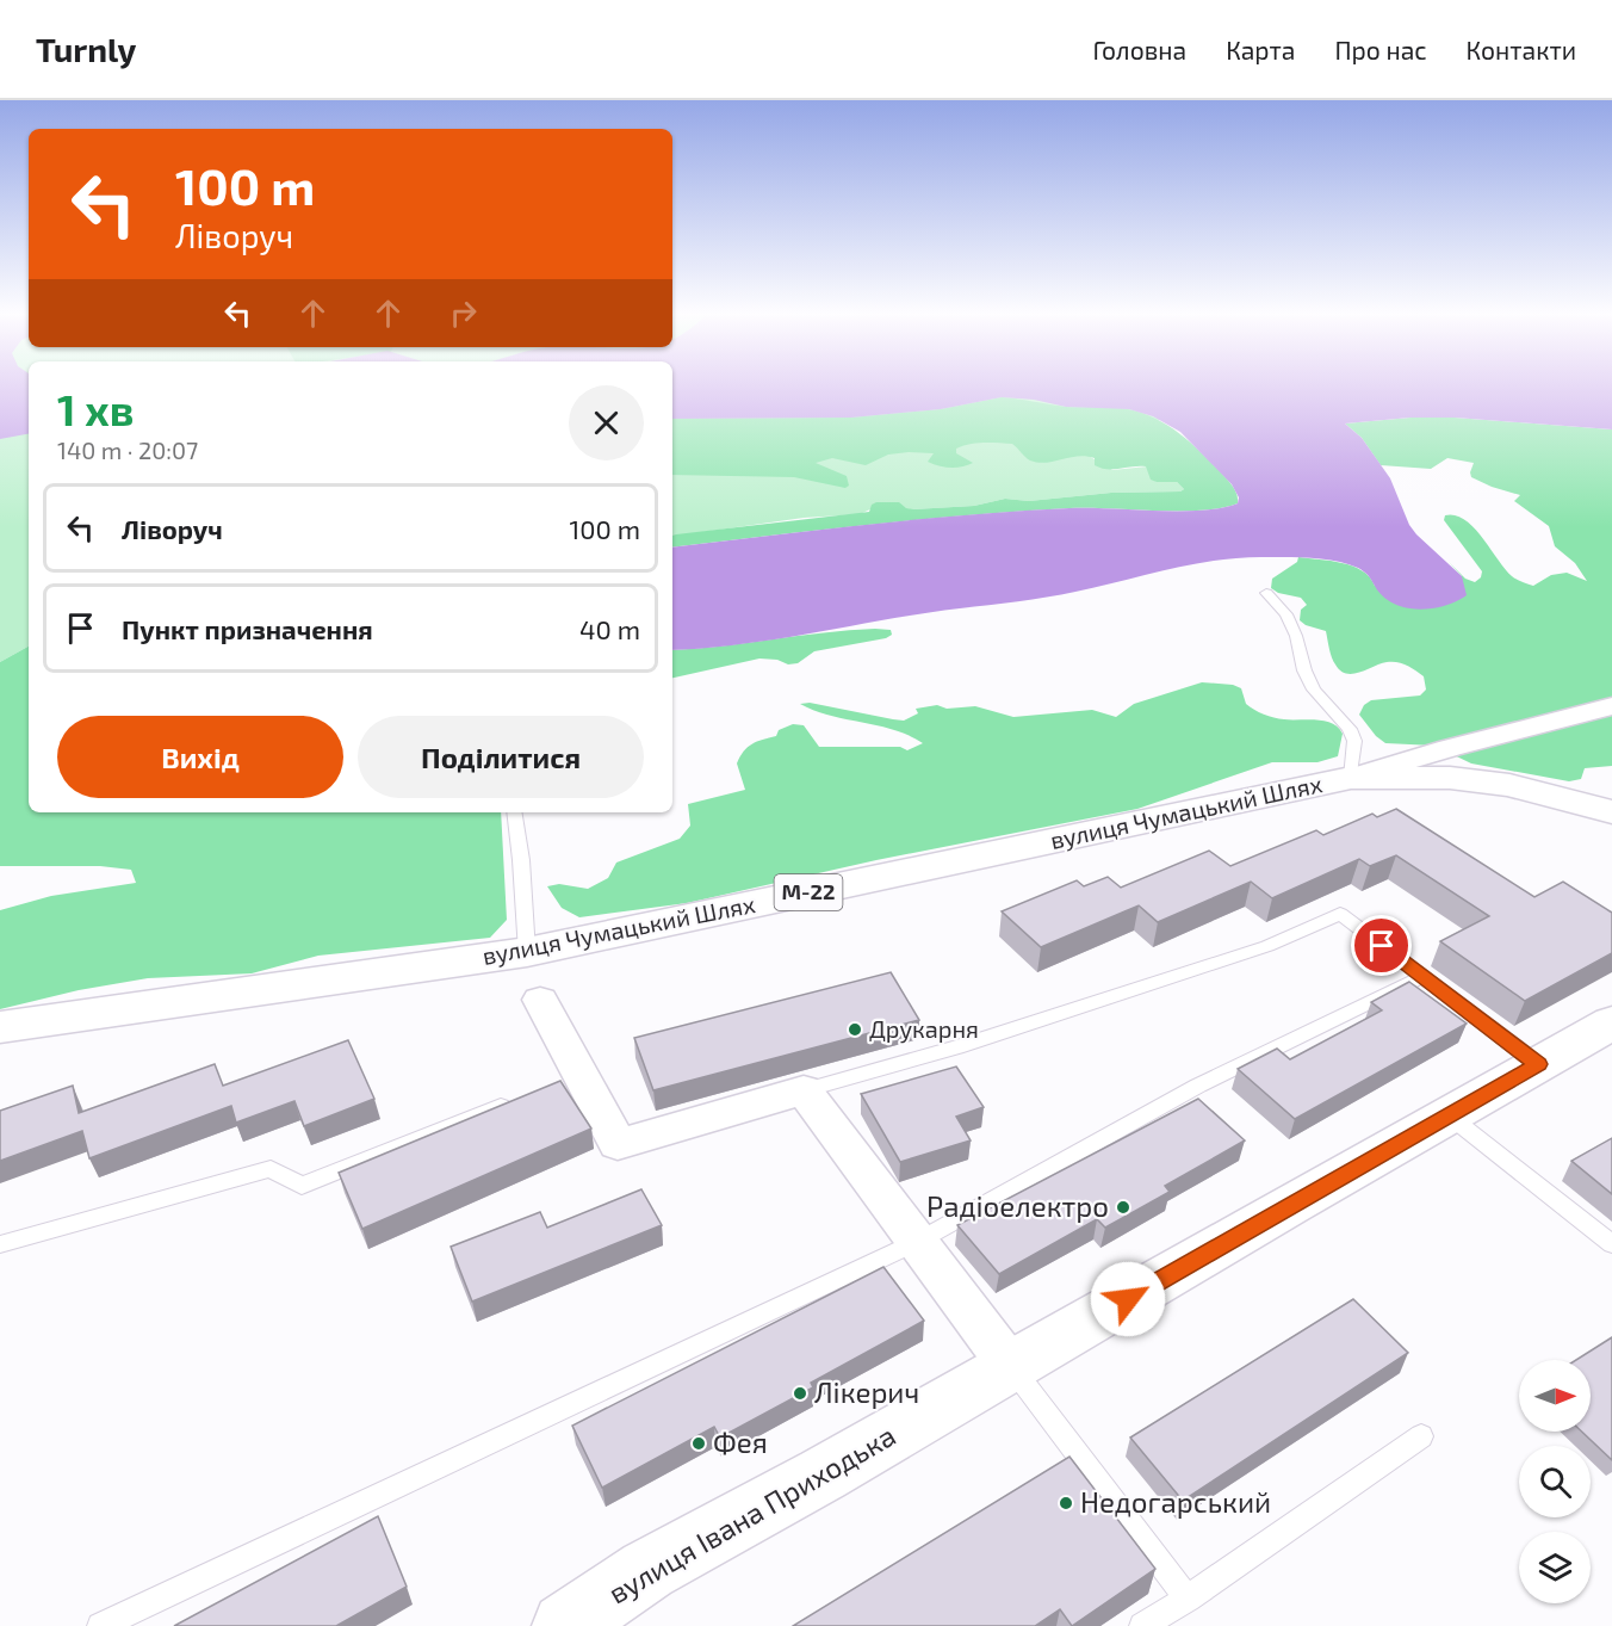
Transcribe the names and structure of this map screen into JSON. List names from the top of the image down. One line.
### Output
{"streets":{"main road":["вулиця Чумацький Шлях","М-22","вулиця Івана Приходька"]},"places":["Друкарня","Радіоелектро","Лікерич","Фея","Недогарський"],"north":"right","page":{"header":"Turnly","nav":["Головна","Карта","Про нас","Контакти"],"turn":["100 m","Ліворуч"],"heading":["1 хв","140 m · 20:07"],"list":[{"name":"Ліворуч","value":"100 m"},{"name":"Пункт призначення","value":"40 m"}],"buttons":["Вихід","Поділитися"]}}
